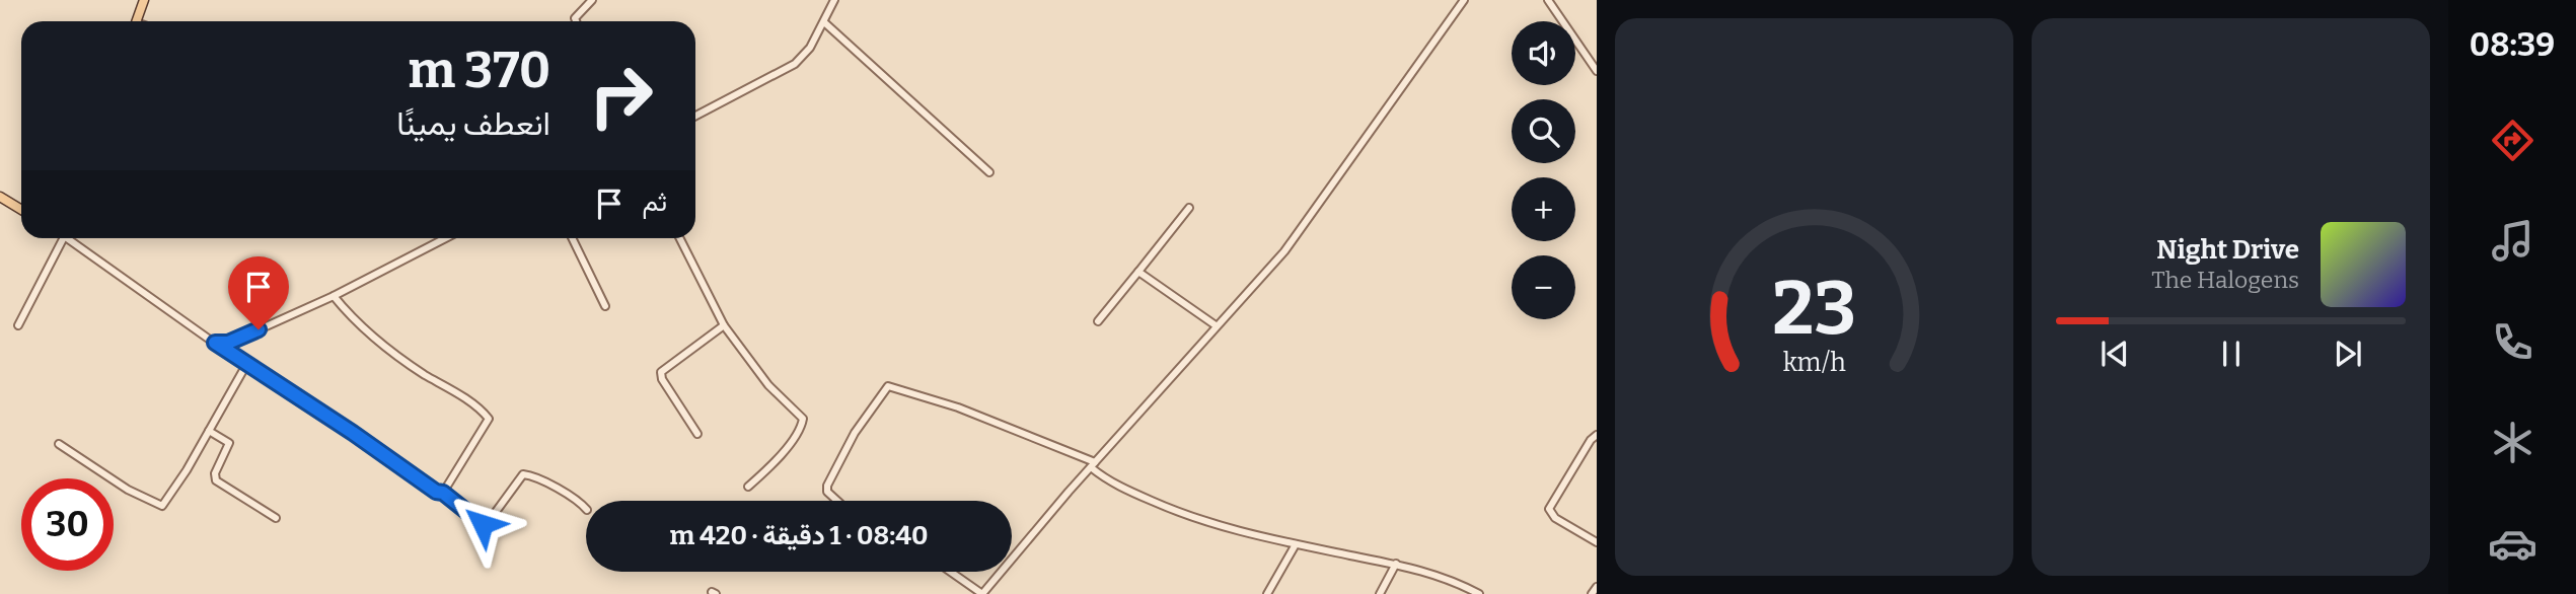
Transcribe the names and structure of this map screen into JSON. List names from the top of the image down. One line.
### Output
{"page":{"tabs":"08:39","map_buttons":["+","−"],"turn":["370 m","انعطف يمينًا"],"then":"ثم","song":["Night Drive","The Halogens"],"limit":"30","trip":"08:40 · 1 دقيقة · 420 m","gauge":["23","km/h"]}}
